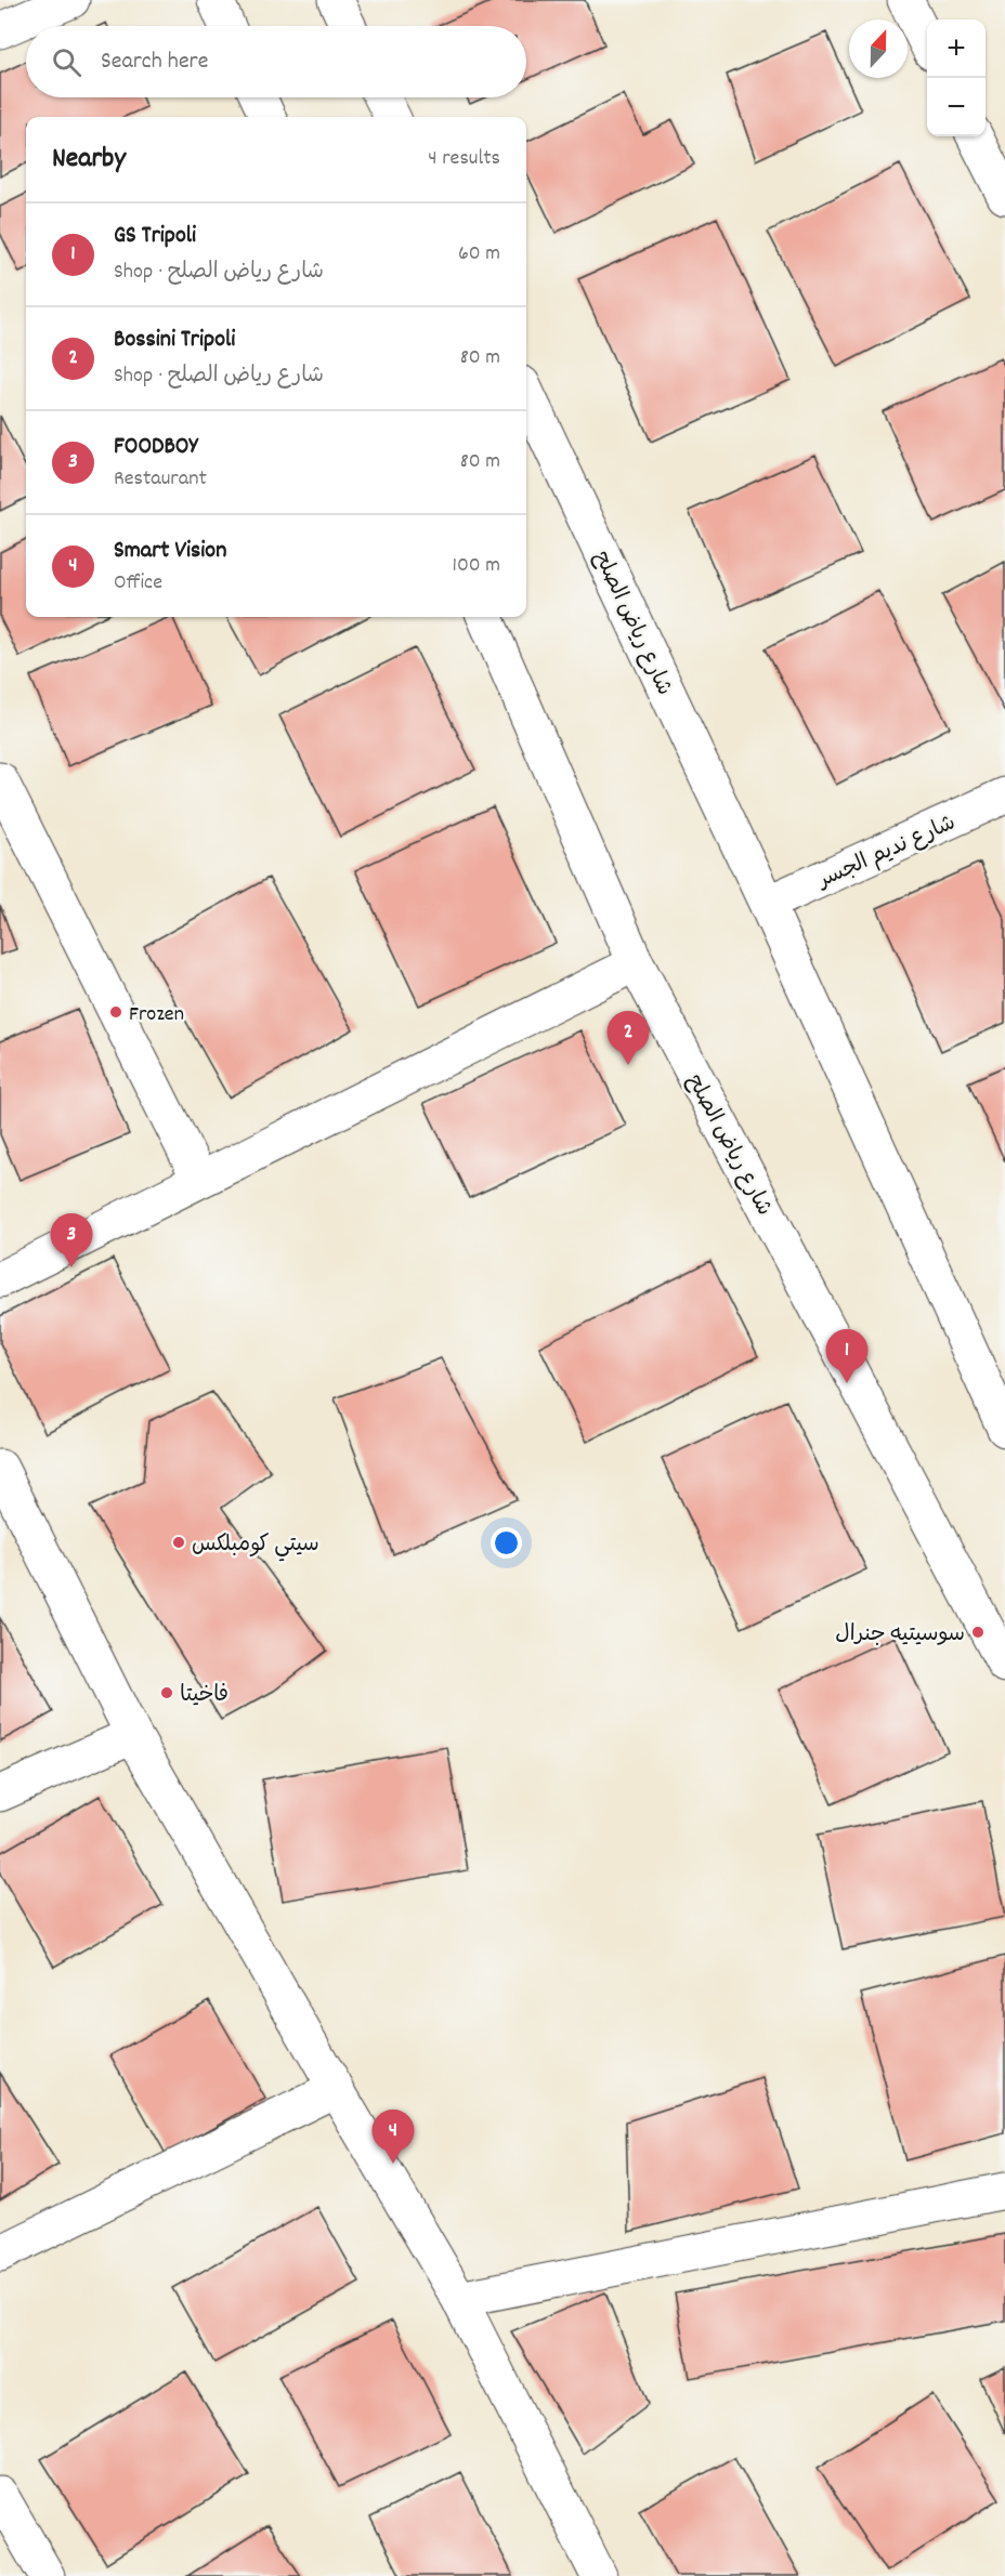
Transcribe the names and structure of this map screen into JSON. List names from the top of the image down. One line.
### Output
{"streets":{"street":["شارع رياض الصلح","شارع نديم الجسر"]},"crossings":[["شارع رياض الصلح","شارع نديم الجسر"]],"places":["Frozen","سيتي كومبلكس","سوسيتيه جنرال","فاخيتا"],"north":"top","page":{"map_buttons":["+","−"],"search":"Search here","heading":["Nearby","4 results"],"list":[{"mark":"1","name":"GS Tripoli","note":"Shop · شارع رياض الصلح","value":"60 m"},{"mark":"2","name":"Bossini Tripoli","note":"Shop · شارع رياض الصلح","value":"80 m"},{"mark":"3","name":"FOODBOY","note":"Restaurant","value":"80 m"},{"mark":"4","name":"Smart Vision","note":"Office","value":"100 m"}],"pins":["2","3","1","4"]}}
